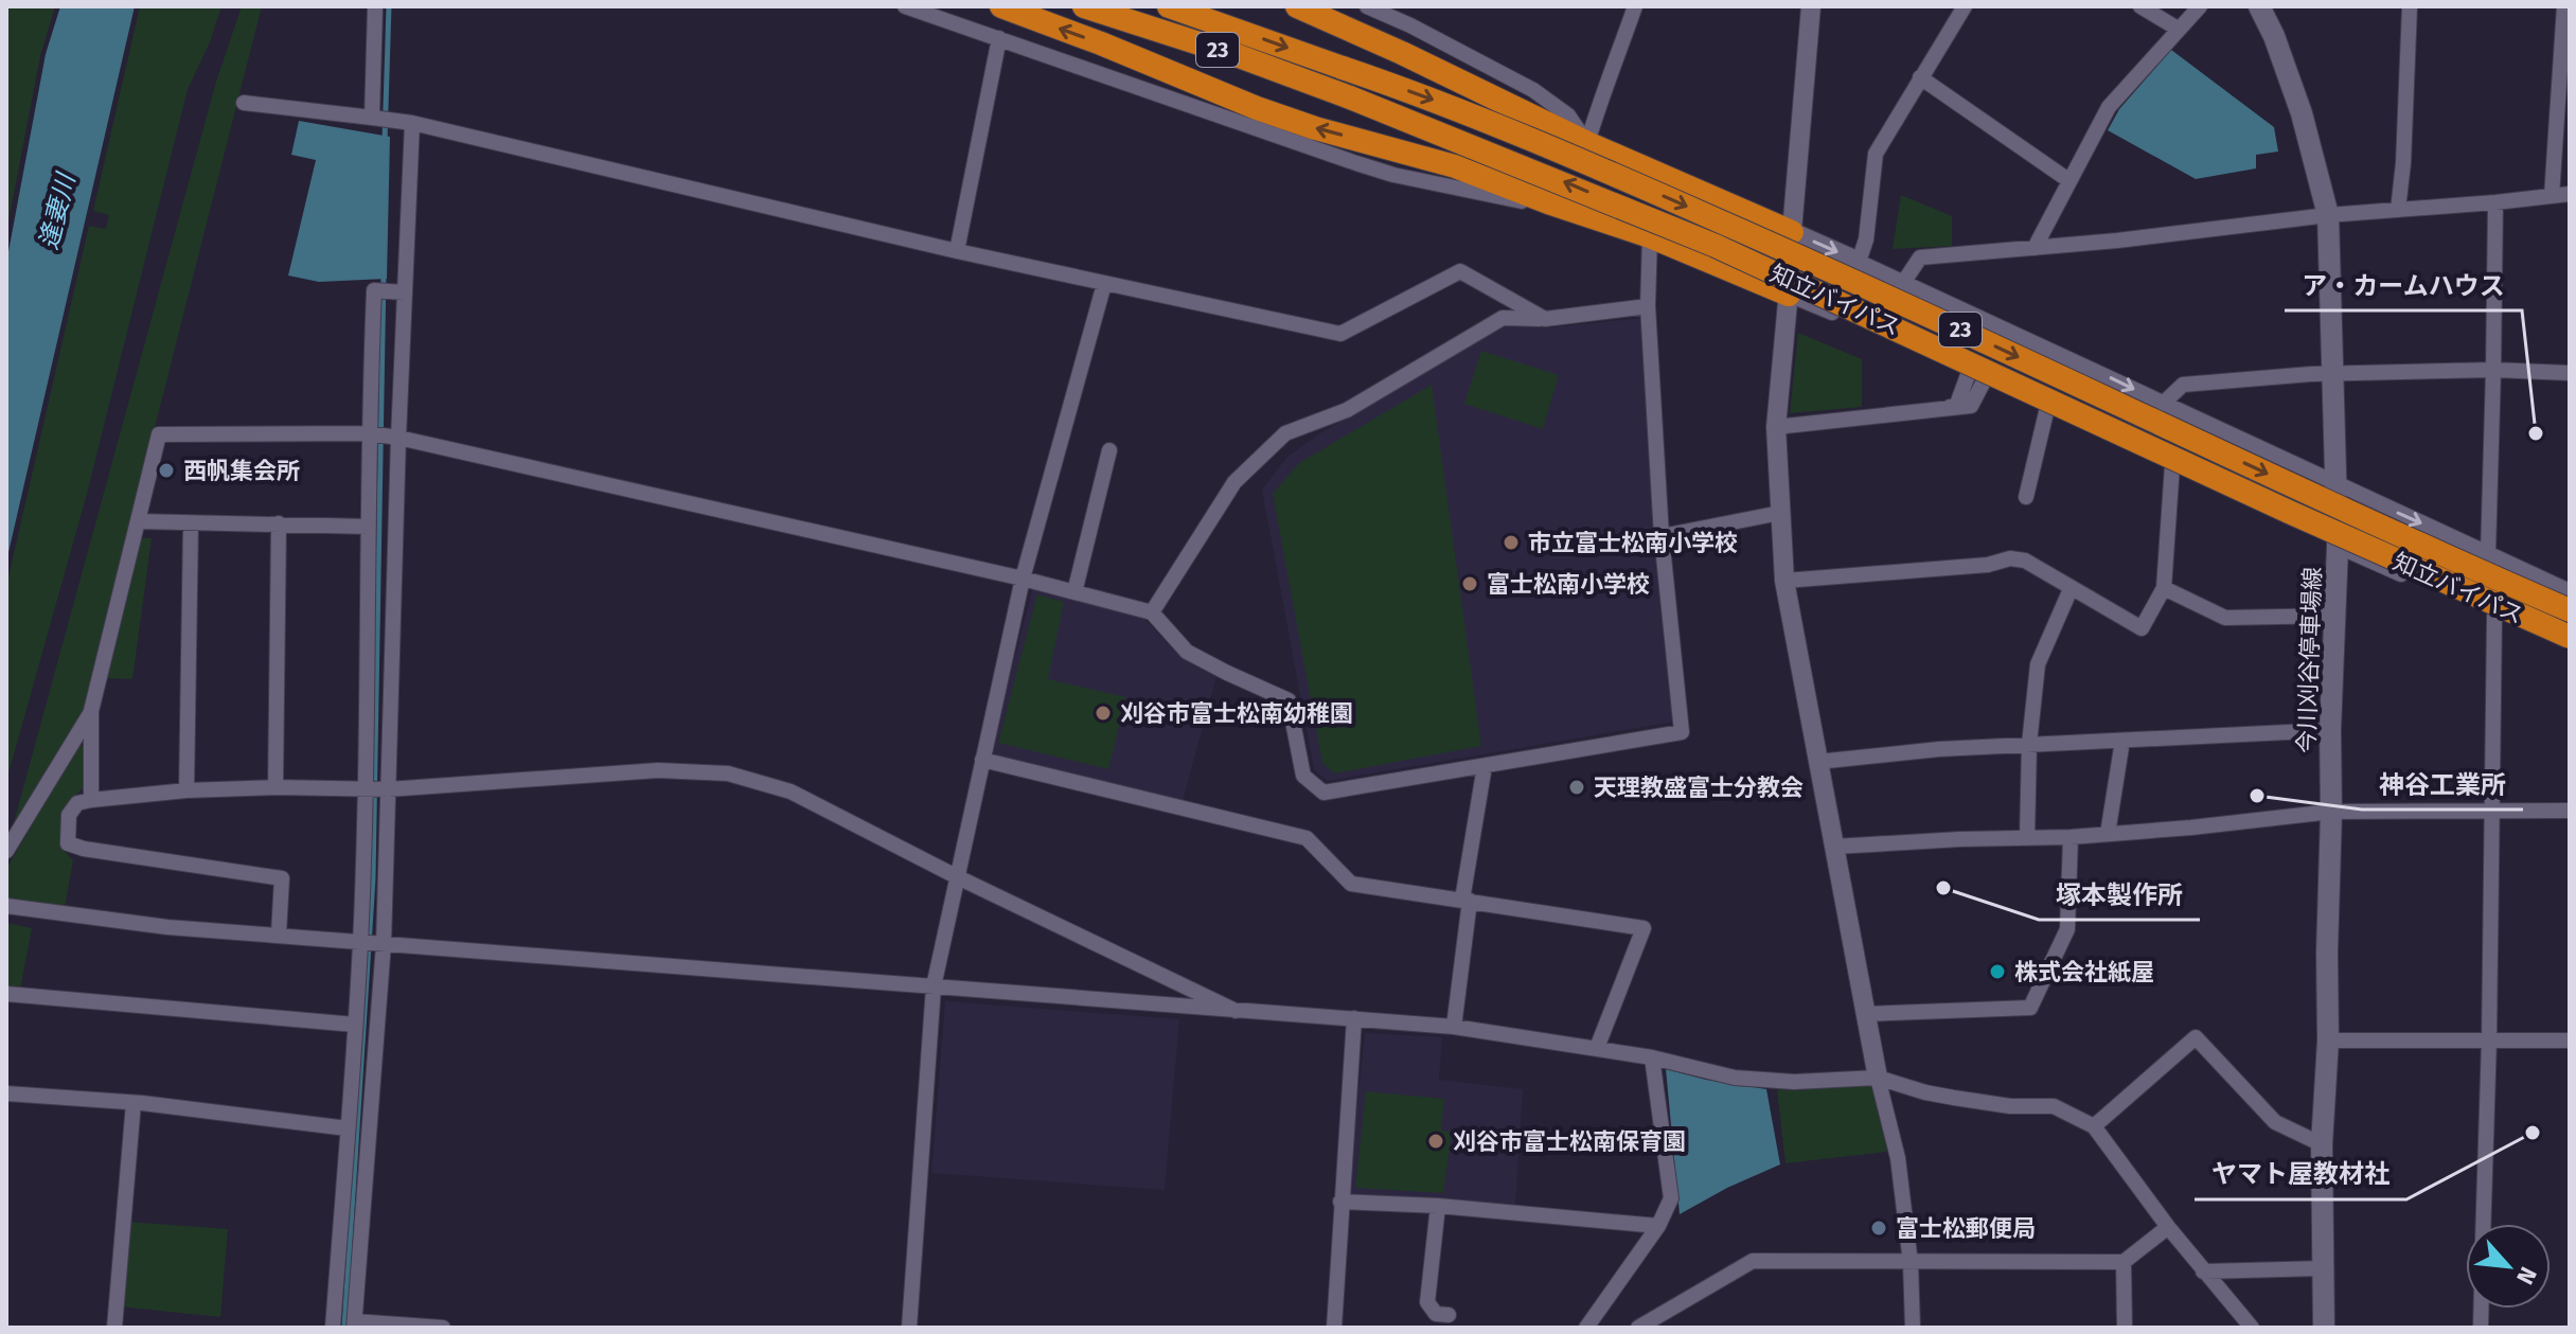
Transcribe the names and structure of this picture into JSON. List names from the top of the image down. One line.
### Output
{"streets":{"highway":["23","知立バイパス"],"main road":["今川刈谷停車場線"]},"water":["逢妻川"],"places":["ア・カームハウス","西帆集会所","市立富士松南小学校","富士松南小学校","刈谷市富士松南幼稚園","天理教盛富士分教会","神谷工業所","塚本製作所","株式会社紙屋","ヤマト屋教材社","刈谷市富士松南保育園","富士松郵便局"],"north":"bottom right"}
